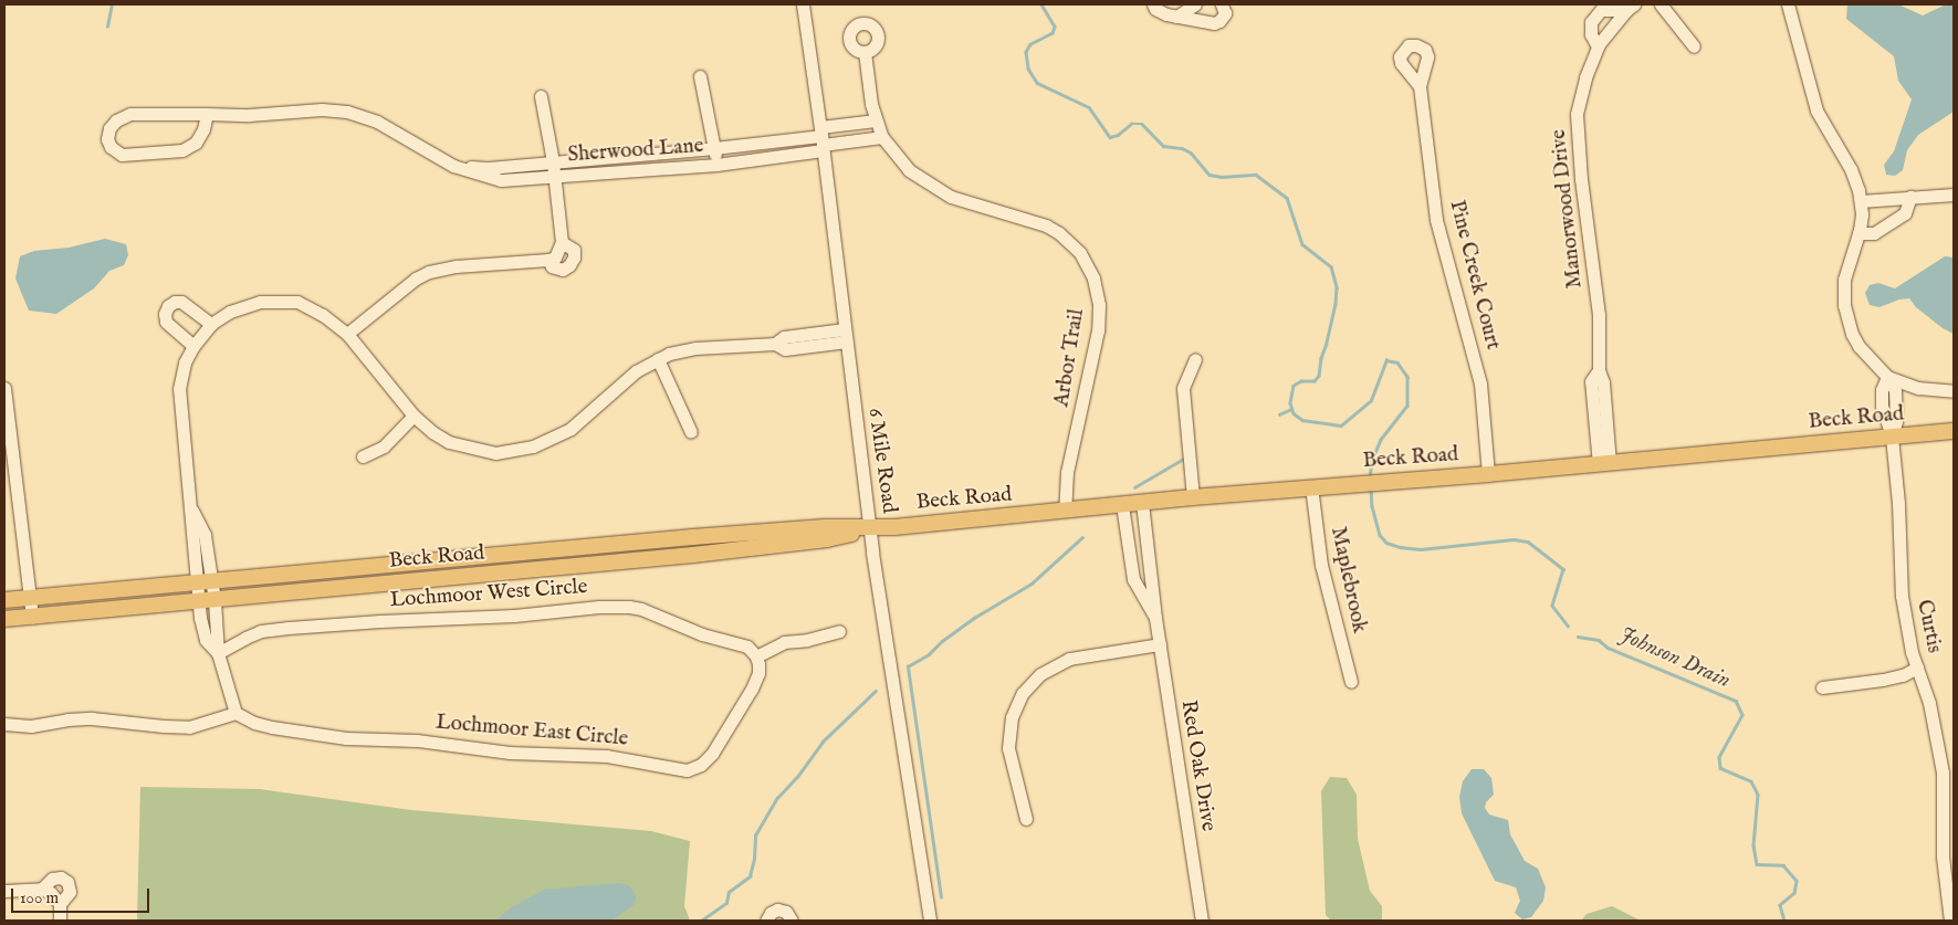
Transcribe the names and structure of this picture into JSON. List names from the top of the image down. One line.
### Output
{"streets":{"main road":["Beck Road"],"street":["Sherwood Lane","Manorwood Drive","Pine Creek Court","Arbor Trail","6 Mile Road","Maplebrook","Lochmoor West Circle","Curtis","Lochmoor East Circle","Red Oak Drive"]},"crossings":[["Sherwood Lane","6 Mile Road"],["Manorwood Drive","Beck Road"],["Pine Creek Court","Beck Road"],["Arbor Trail","Beck Road"],["Beck Road","6 Mile Road"],["Beck Road","Maplebrook"],["Beck Road","Curtis"],["Beck Road","Red Oak Drive"],["Lochmoor West Circle","Lochmoor East Circle"]],"water":["Johnson Drain"],"scale_bar":"100 m"}
